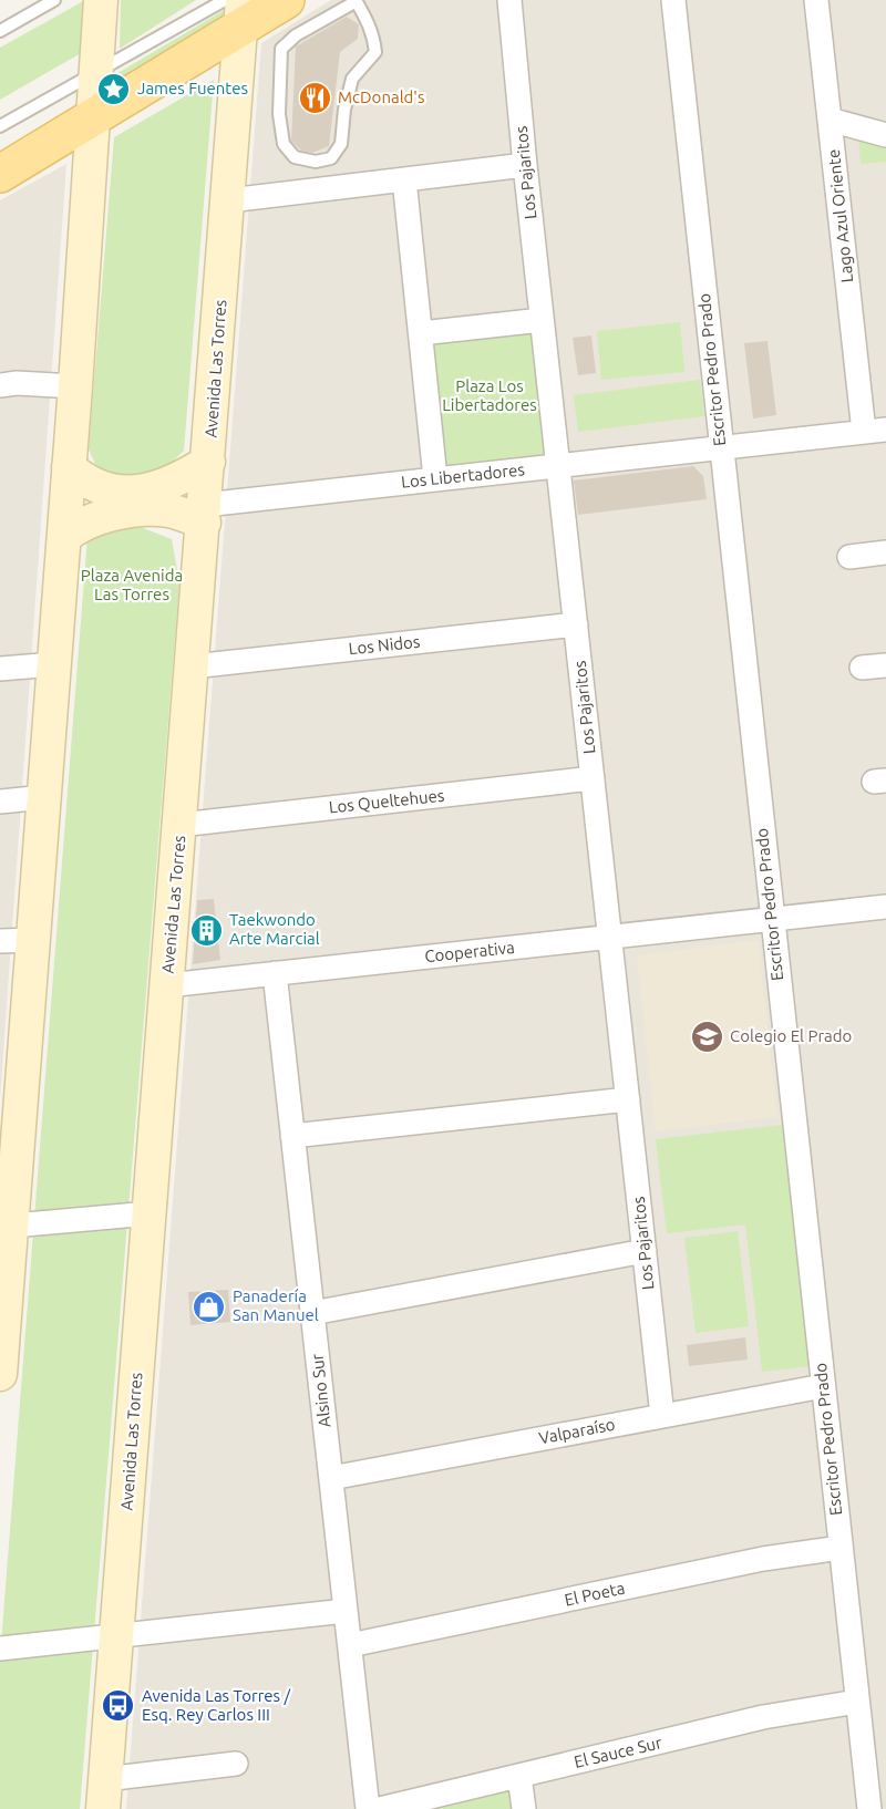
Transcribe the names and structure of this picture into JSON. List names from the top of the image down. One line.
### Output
{"streets":{"street":["Los Pajaritos","Lago Azul Oriente","Avenida Las Torres","Escritor Pedro Prado","Los Libertadores","Los Nidos","Los Queltehues","Cooperativa","Alsino Sur","Valparaíso","El Poeta","El Sauce Sur"]},"crossings":[["Los Pajaritos","Los Libertadores"],["Los Pajaritos","Los Nidos"],["Los Pajaritos","Los Queltehues"],["Los Pajaritos","Cooperativa"],["Los Pajaritos","Valparaíso"],["Lago Azul Oriente","Los Libertadores"],["Avenida Las Torres","Los Libertadores"],["Avenida Las Torres","Los Nidos"],["Avenida Las Torres","Los Queltehues"],["Avenida Las Torres","Cooperativa"],["Escritor Pedro Prado","Los Libertadores"],["Escritor Pedro Prado","Cooperativa"],["Escritor Pedro Prado","Valparaíso"],["Escritor Pedro Prado","El Poeta"],["Escritor Pedro Prado","El Sauce Sur"],["Cooperativa","Alsino Sur"],["Alsino Sur","Valparaíso"],["Alsino Sur","El Poeta"]],"parks":["Plaza Los Libertadores","Plaza Avenida Las Torres"],"places":{"place":["James Fuentes"],"restaurant":["McDonald's"],"building":["Taekwondo Arte Marcial"],"school or university":["Colegio El Prado"],"shop":["Panadería San Manuel"],"bus stop":["Avenida Las Torres / Esq. Rey Carlos III"]}}
